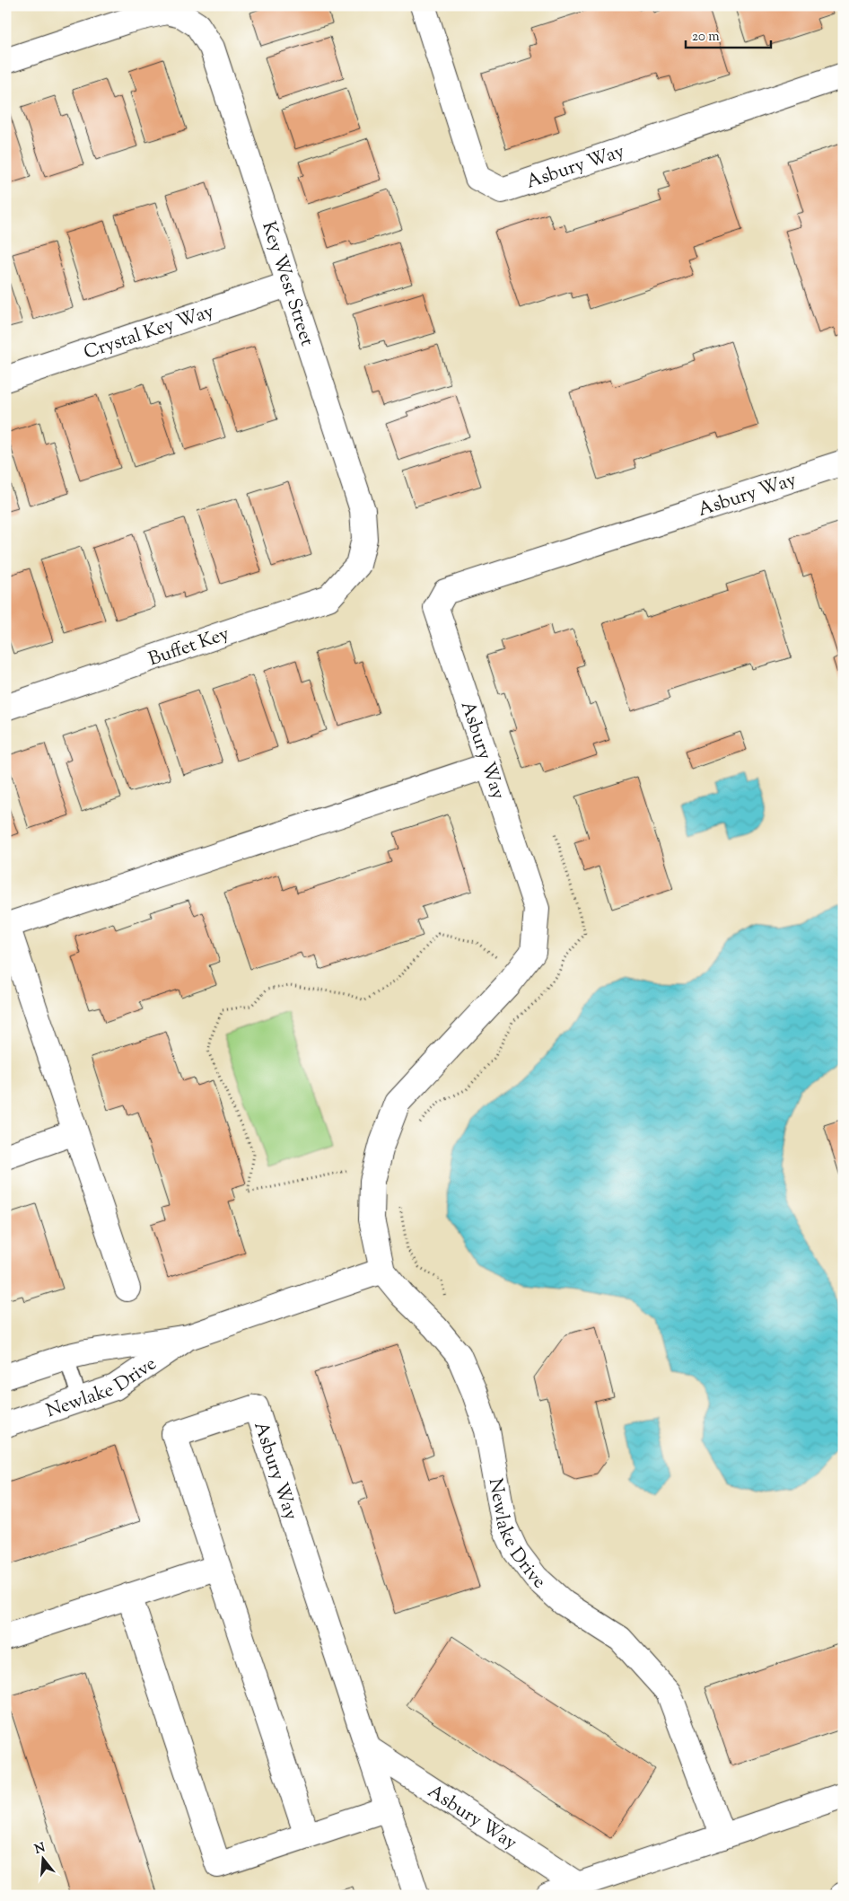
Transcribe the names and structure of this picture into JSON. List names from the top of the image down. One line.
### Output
{"streets":{"street":["Asbury Way","Key West Street","Crystal Key Way","Buffet Key","Newlake Drive"]},"crossings":[["Asbury Way","Newlake Drive"],["Key West Street","Crystal Key Way"],["Key West Street","Buffet Key"]],"scale_bar":"20 m","north":"top"}
